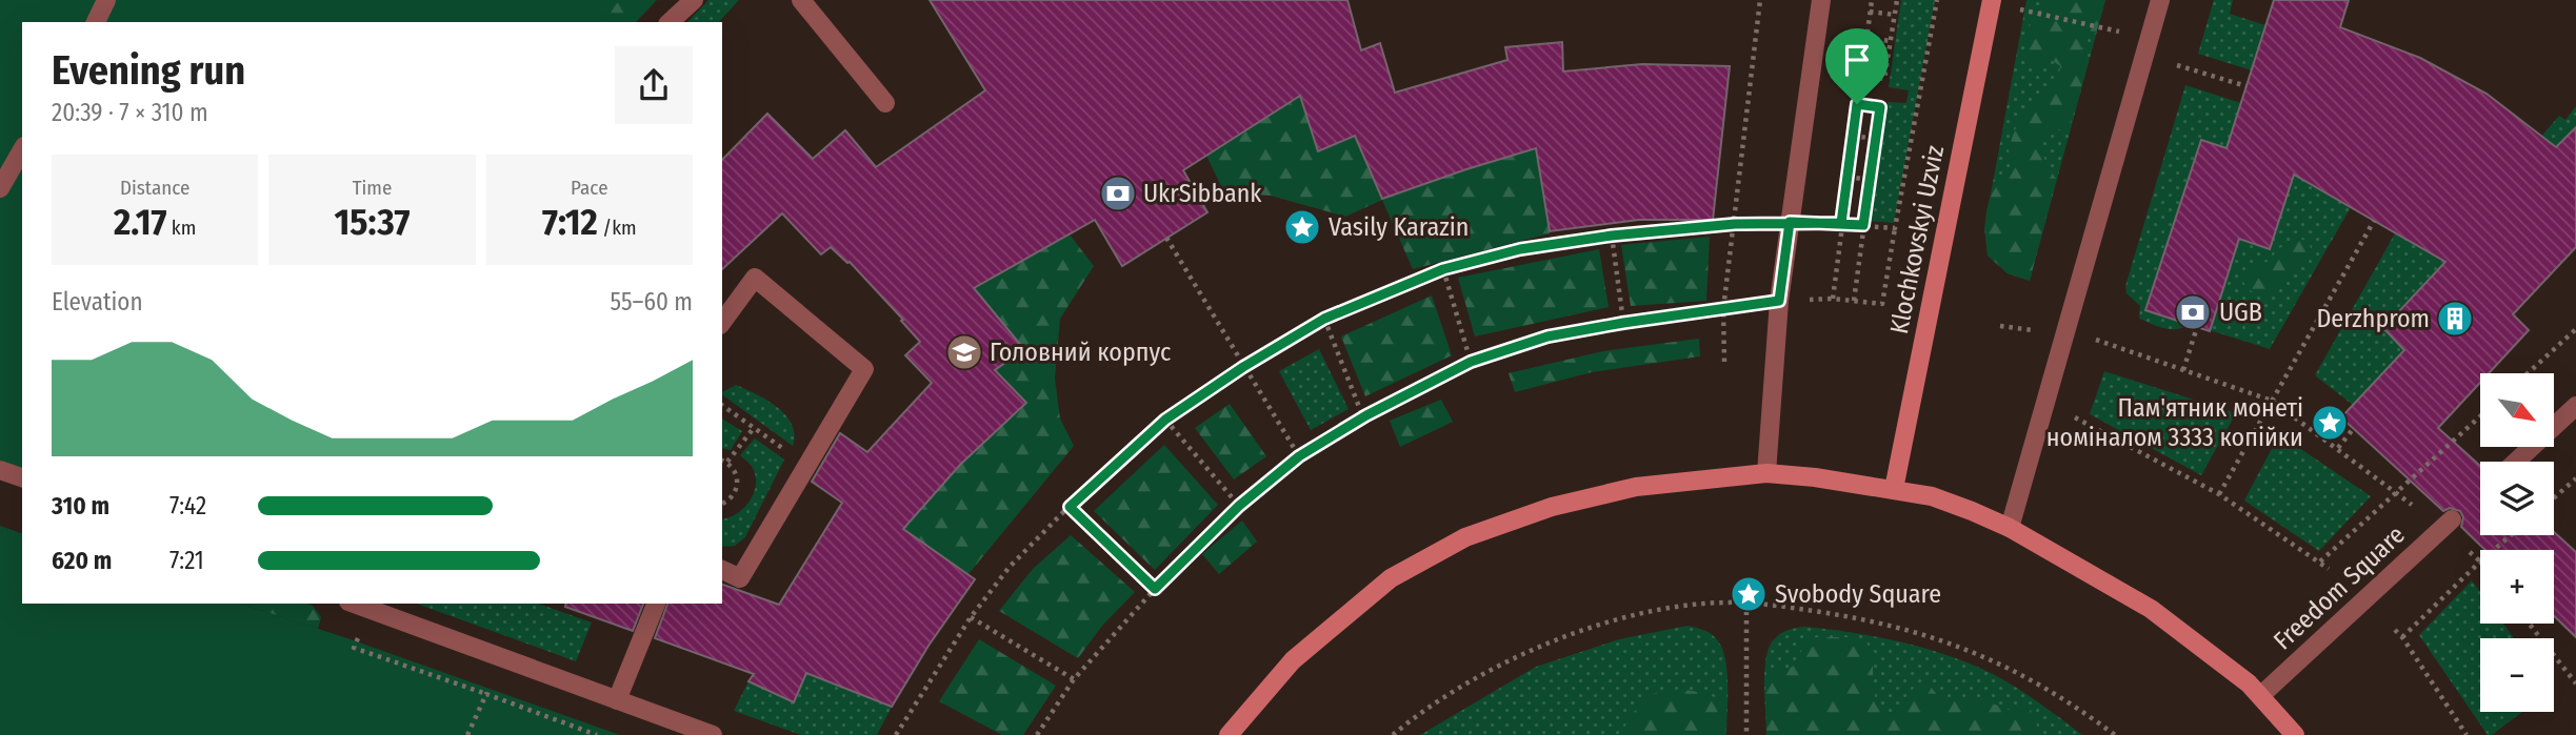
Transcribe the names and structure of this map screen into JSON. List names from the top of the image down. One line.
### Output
{"streets":{"main road":["Klochkovskyi Uzviz"],"lane":["Freedom Square"]},"places":{"bank":["UkrSibbank","UGB"],"place":["Vasily Karazin","Пам'ятник монеті номіналом 3333 копійки","Svobody Square"],"building":["Derzhprom"],"school or university":["Головний корпус"]},"north":"bottom right","page":{"heading":["Evening run","20:39 · 7 × 310 m"],"stats":[["Distance","2.17 km"],["Time","15:37"],["Pace","7:12 /km"]],"chart":["Elevation","55–60 m"],"map_buttons":["+","−"],"list":[{"name":"310 m","note":"7:42"},{"name":"620 m","note":"7:21"}]}}
